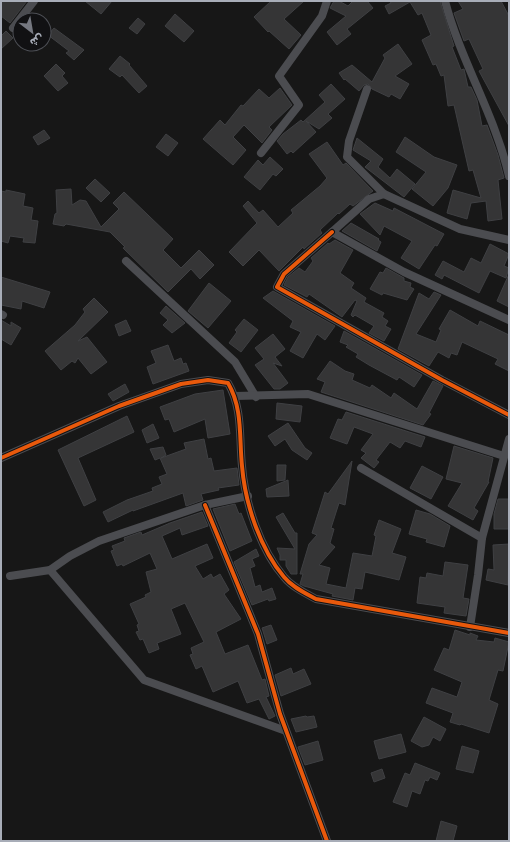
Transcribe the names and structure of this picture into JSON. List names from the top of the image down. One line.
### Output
{"north":"bottom right"}
